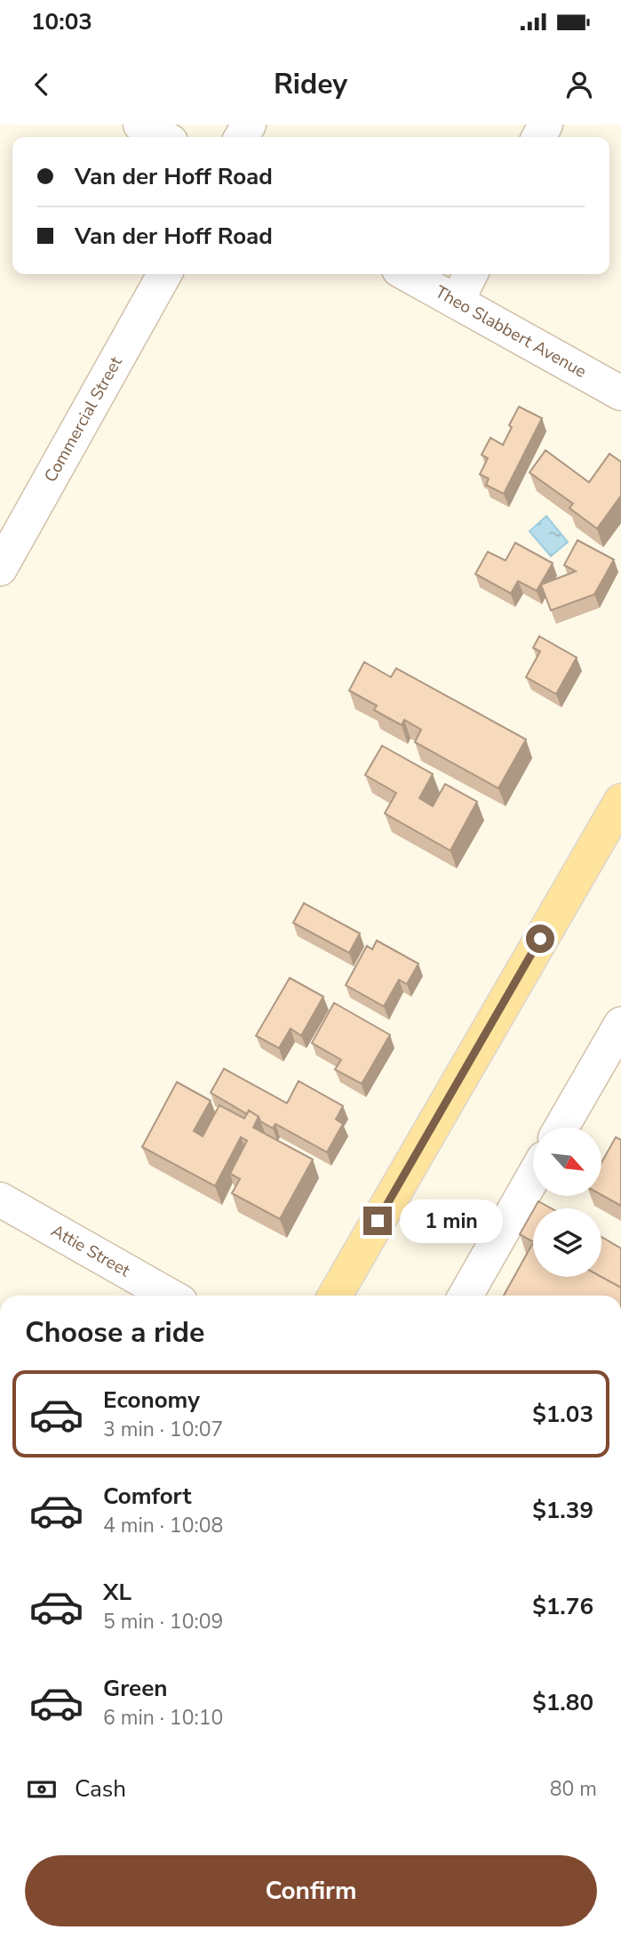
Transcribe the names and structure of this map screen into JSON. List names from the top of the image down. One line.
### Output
{"streets":{"street":["Theo Slabbert Avenue","Commercial Street","Attie Street"]},"north":"bottom right","page":{"status":"10:03","header":"Ridey","banner":["Van der Hoff Road","Van der Hoff Road"],"bubble":"1 min","heading":"Choose a ride","list":[{"name":"Economy","note":"3 min · 10:07","value":"$1.03"},{"name":"Comfort","note":"4 min · 10:08","value":"$1.39"},{"name":"XL","note":"5 min · 10:09","value":"$1.76"},{"name":"Green","note":"6 min · 10:10","value":"$1.80"}],"pay":["Cash","80 m"],"buttons":"Confirm"}}
